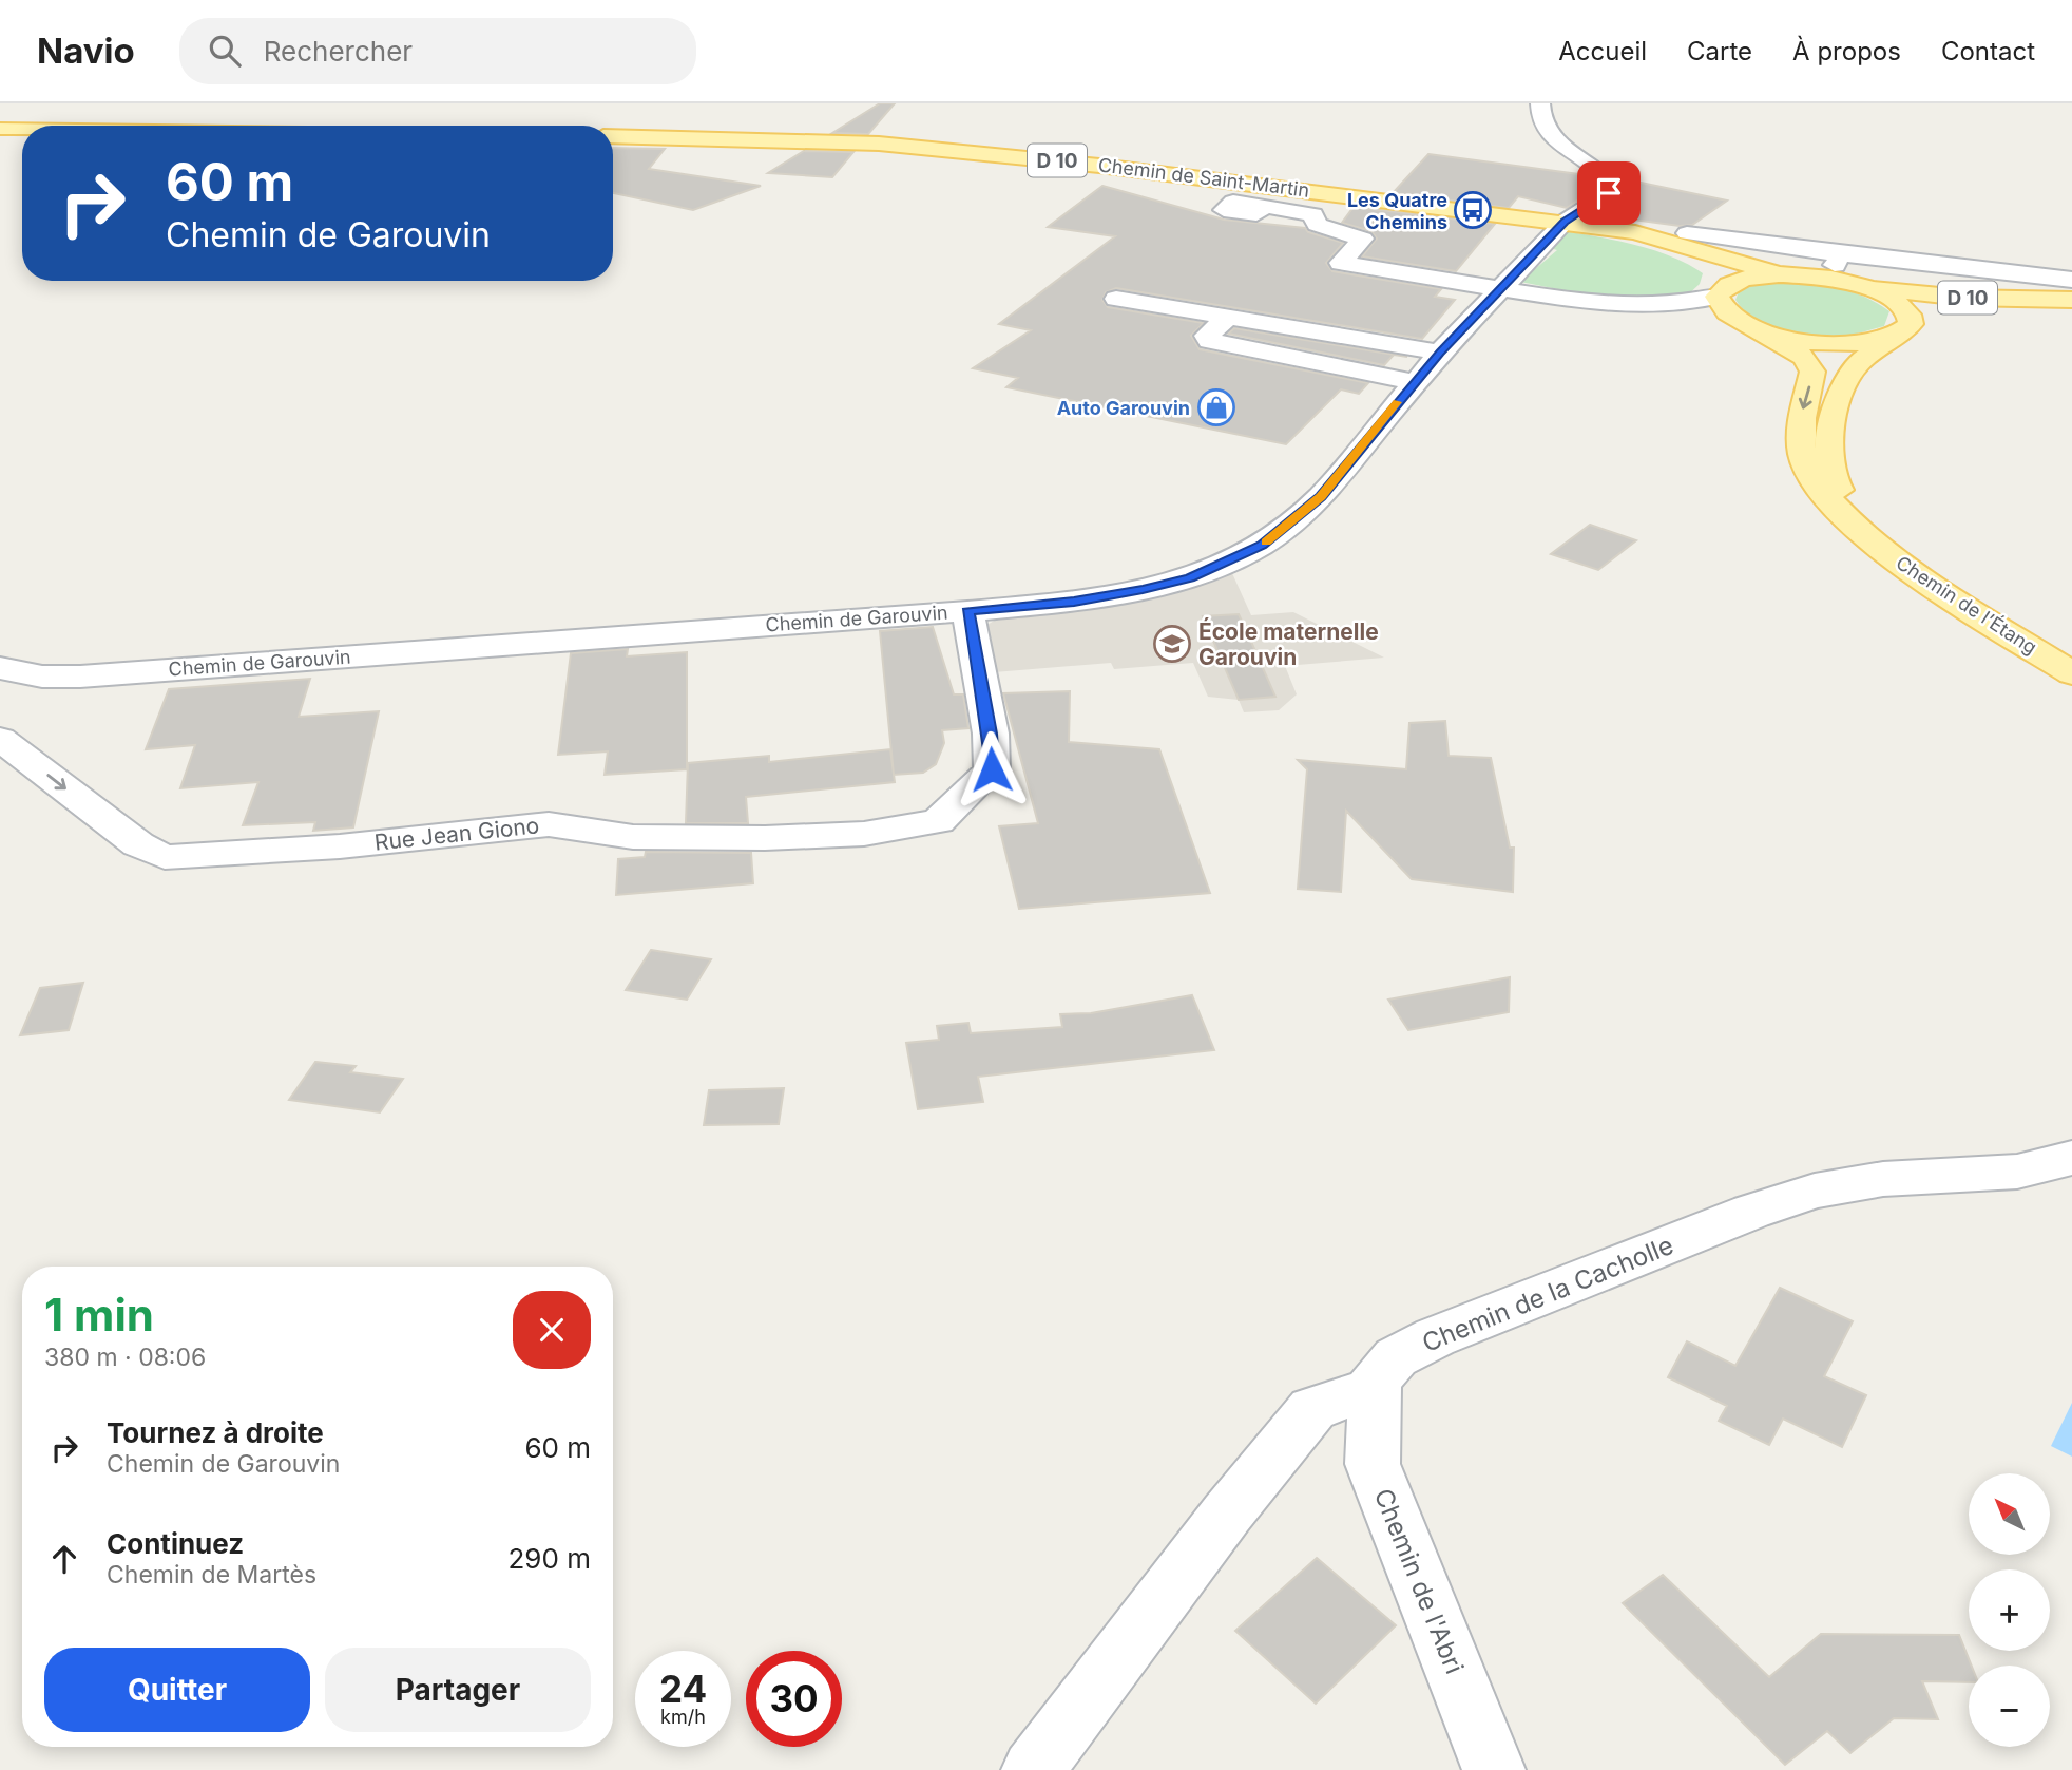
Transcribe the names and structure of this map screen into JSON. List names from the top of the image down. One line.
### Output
{"streets":{"main road":["D 10","Chemin de Saint-Martin","Chemin de l’Étang"],"street":["Chemin de Garouvin","Rue Jean Giono","Chemin de la Cacholle","Chemin de l'Abri"]},"crossings":[["D 10","Chemin de Saint-Martin"],["D 10","Chemin de l’Étang"],["D 10","Chemin de Garouvin"],["Chemin de Saint-Martin","Chemin de Garouvin"],["Chemin de Garouvin","Rue Jean Giono"],["Chemin de la Cacholle","Chemin de l'Abri"]],"one_way":["Rue Jean Giono"],"places":{"bus stop":["Les Quatre Chemins"],"shop":["Auto Garouvin"],"school or university":["École maternelle Garouvin"]},"north":"top left","page":{"header":"Navio","search":"Rechercher","nav":["Accueil","Carte","À propos","Contact"],"turn":["60 m","Chemin de Garouvin"],"heading":["1 min","380 m · 08:06"],"list":[{"name":"Tournez à droite","note":"Chemin de Garouvin","value":"60 m"},{"name":"Continuez","note":"Chemin de Martès","value":"290 m"}],"map_buttons":["+","−"],"buttons":["Quitter","Partager"],"speed":"24 km/h","limit":"30"}}
